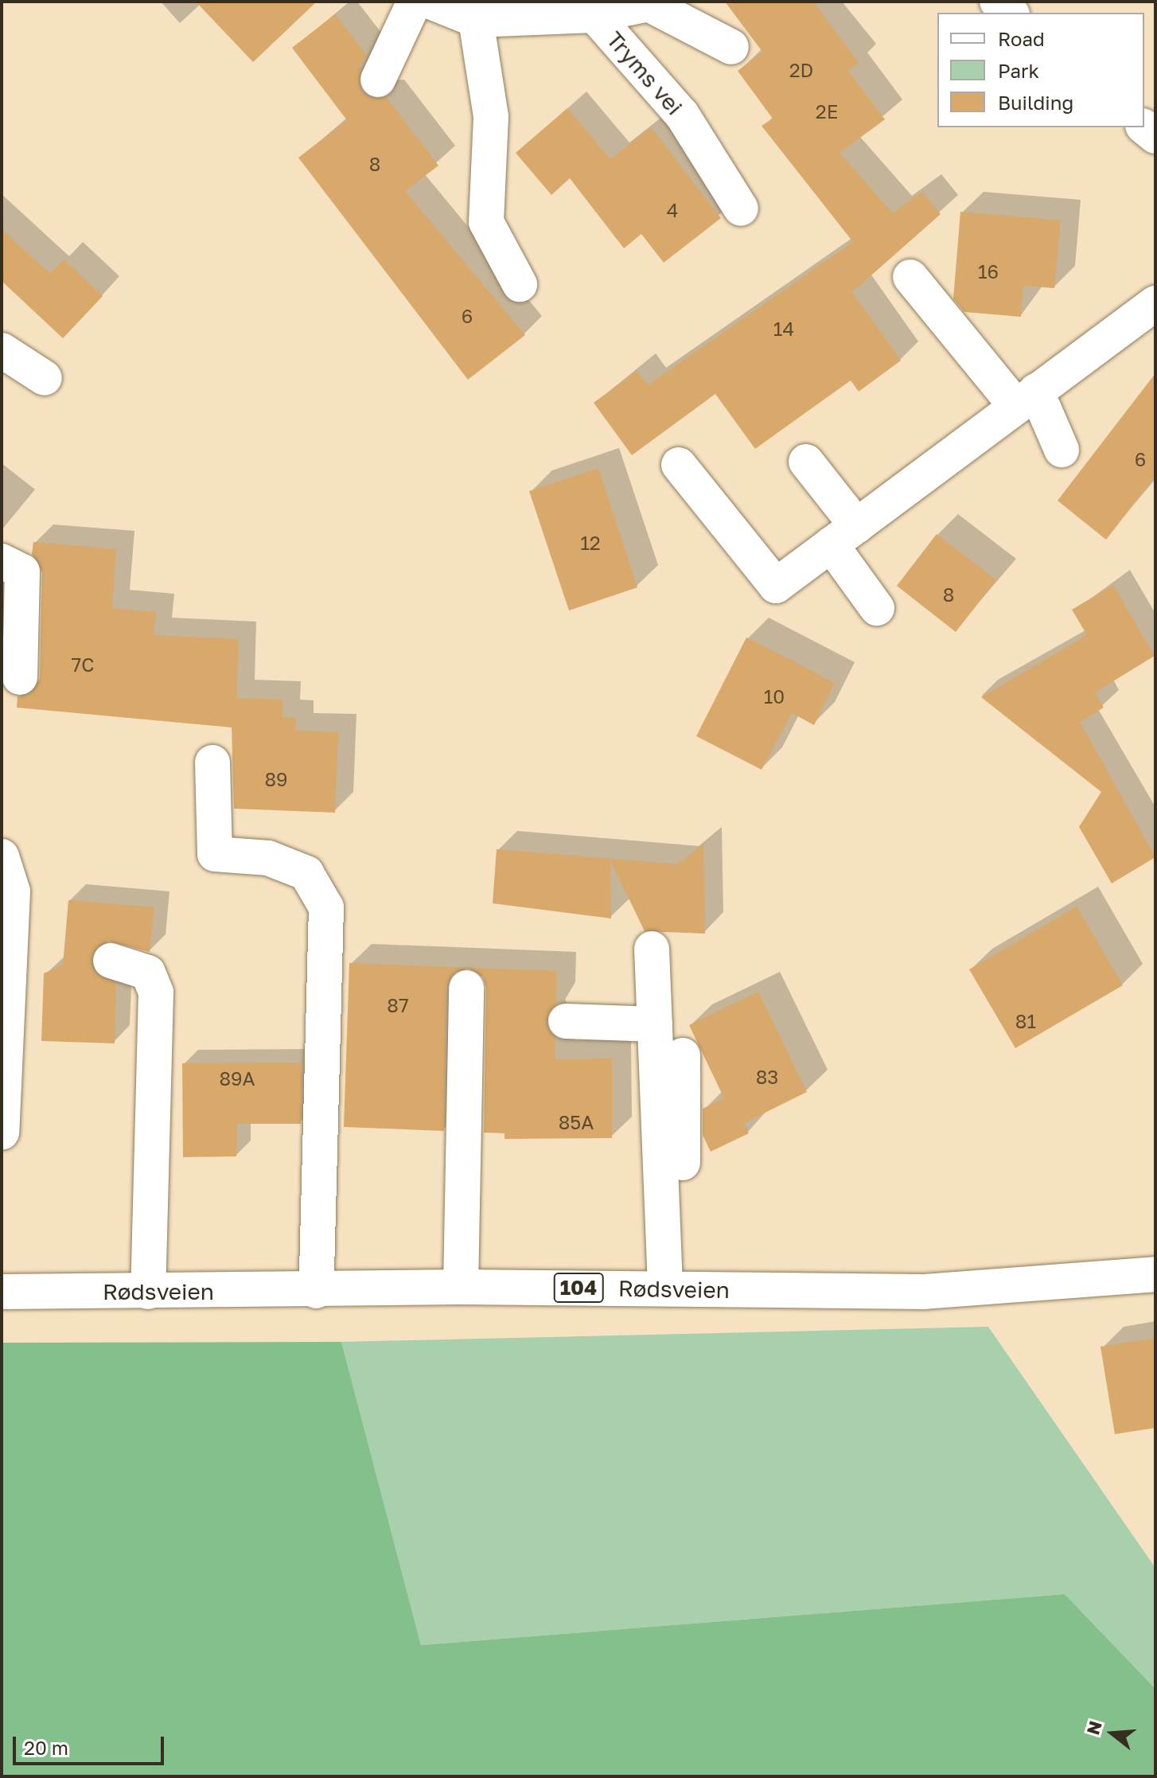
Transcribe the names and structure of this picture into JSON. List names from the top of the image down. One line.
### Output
{"streets":{"main road":["Tryms vei","104","Rødsveien"]},"house_numbers":["2D","2E","8","4","16","6","14","6","12","8","7C","10","89","87","81","83","89A","85A"],"legend":["Road","Park","Building"],"scale_bar":"20 m","north":"left"}
